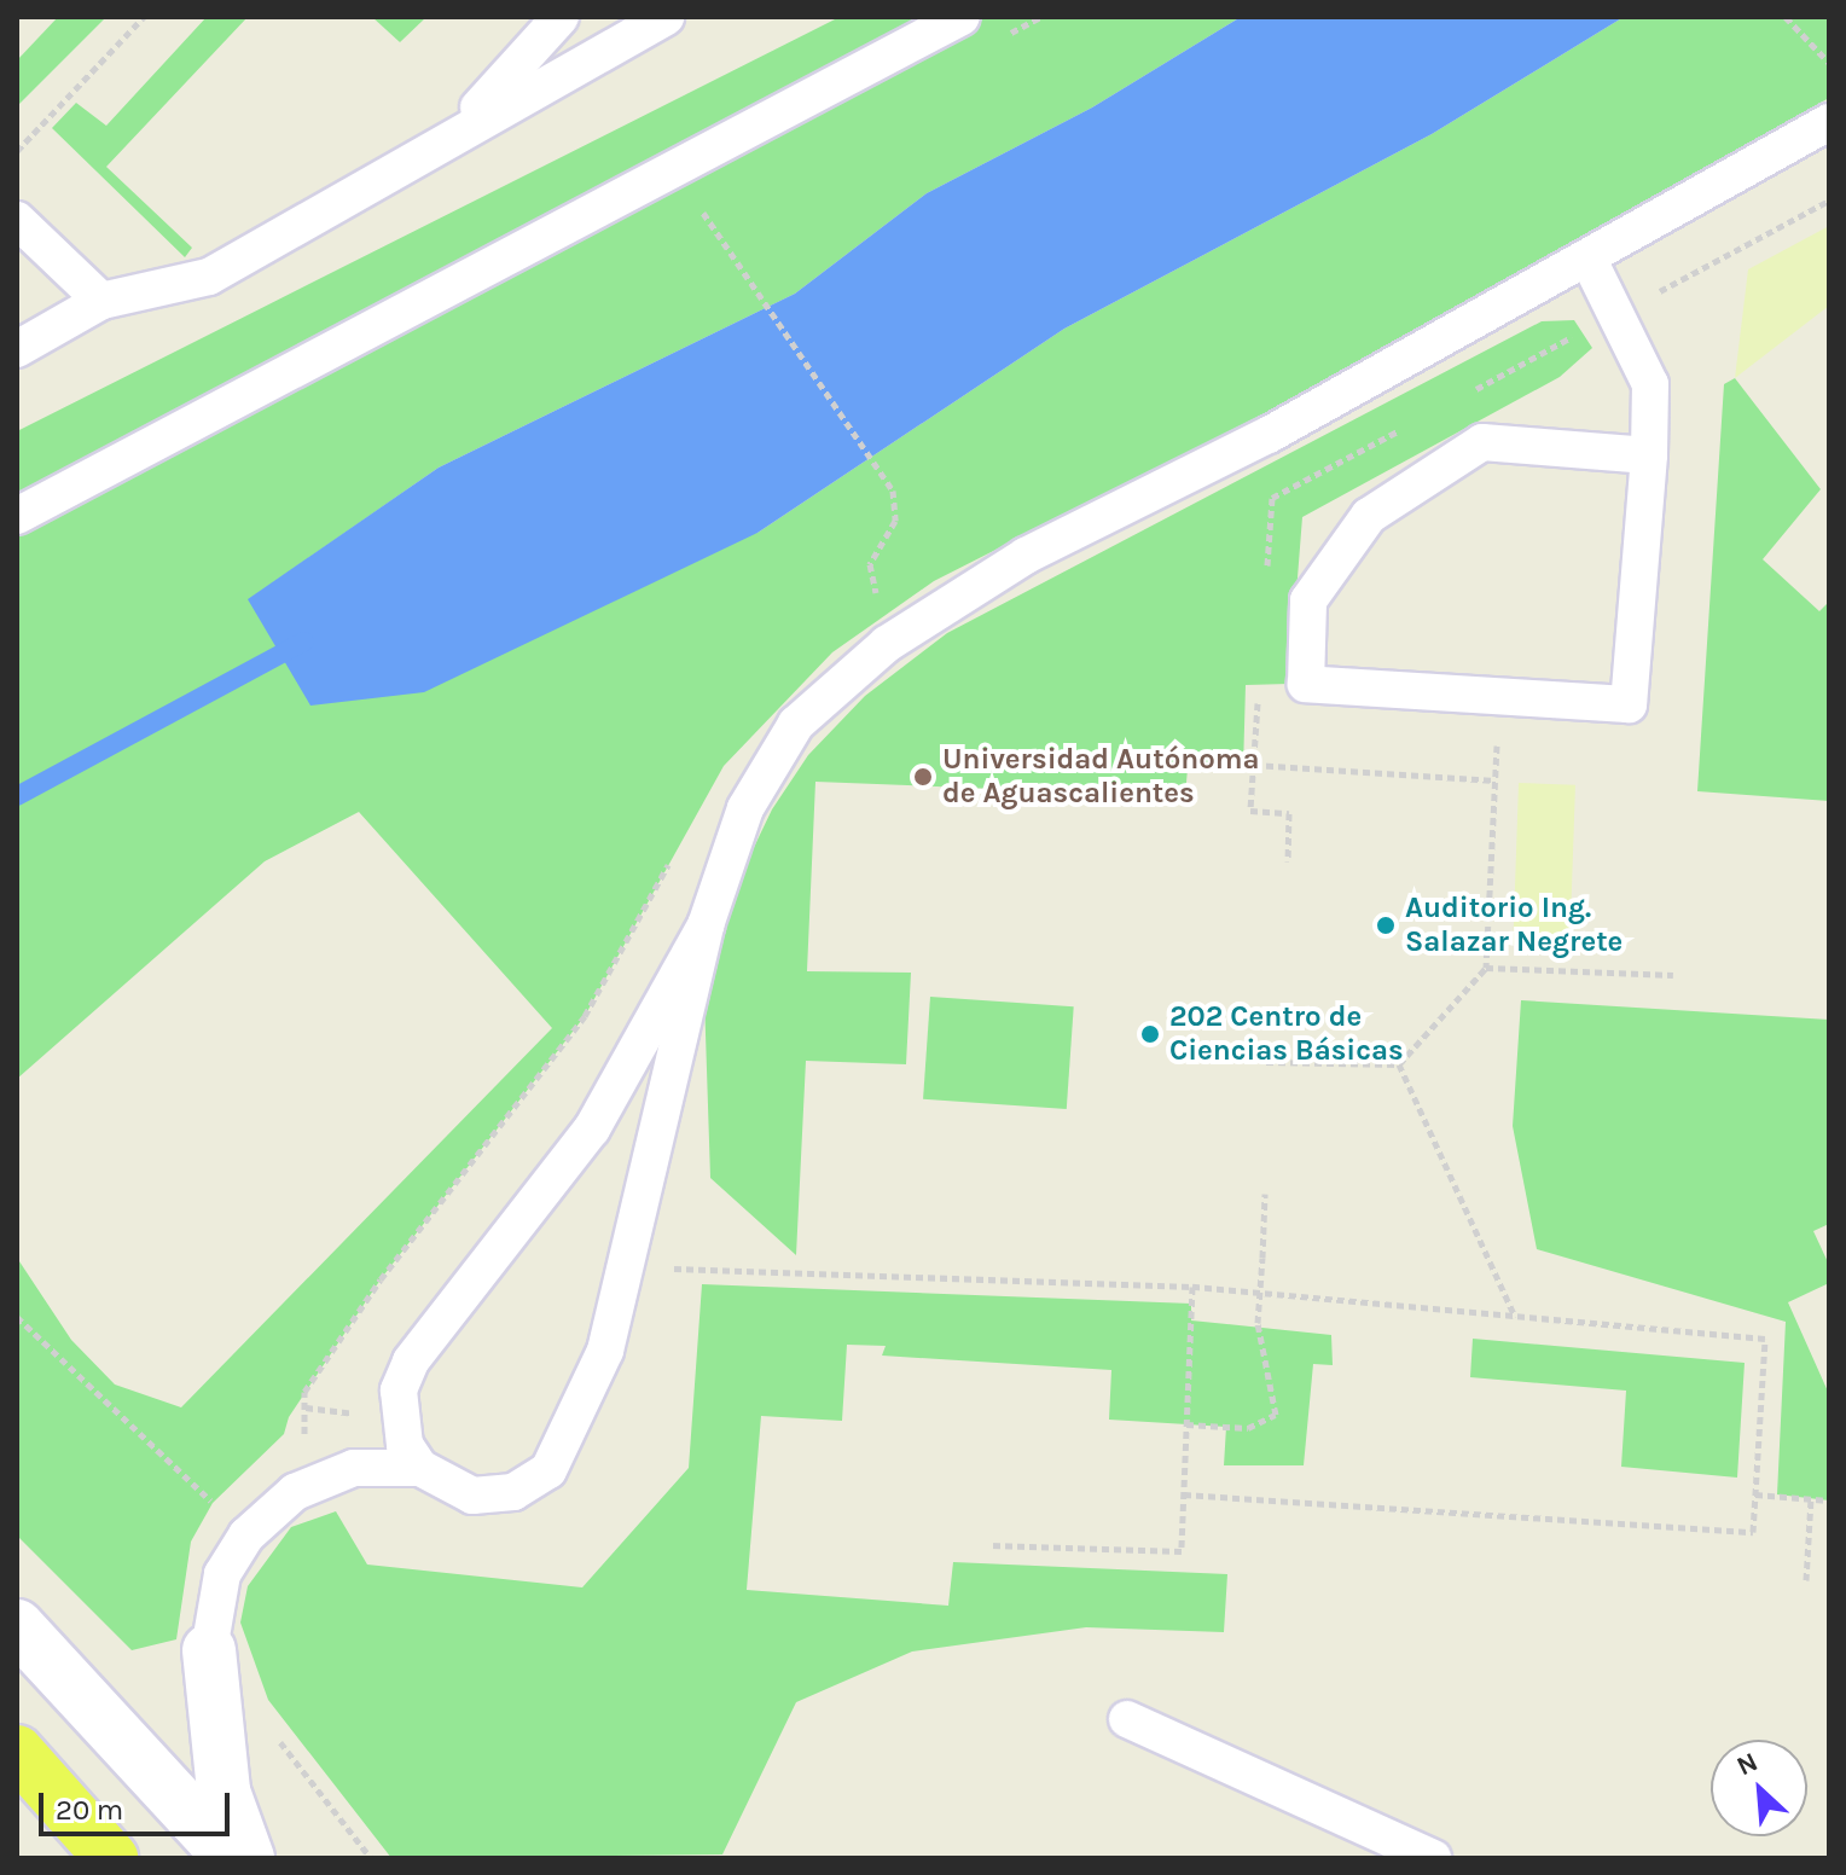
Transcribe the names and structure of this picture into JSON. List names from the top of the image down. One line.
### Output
{"places":["Universidad Autónoma de Aguascalientes","Auditorio Ing. Salazar Negrete","202 Centro de Ciencias Básicas"],"scale_bar":"20 m","north":"top left"}
